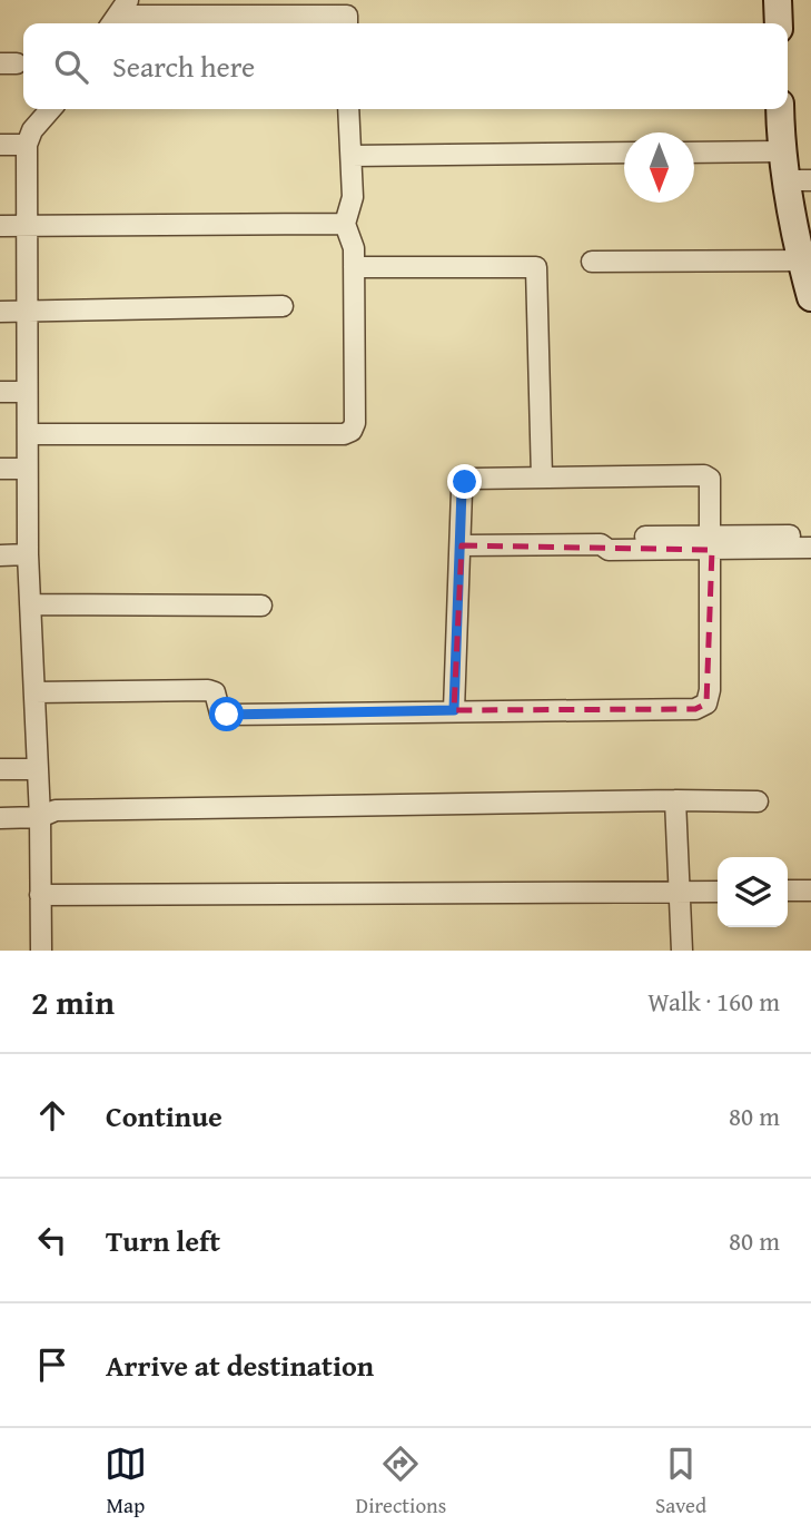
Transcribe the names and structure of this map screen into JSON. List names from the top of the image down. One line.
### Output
{"north":"bottom","page":{"search":"Search here","heading":["2 min","Walk · 160 m"],"list":[["Continue","80 m"],["Turn left","80 m"],"Arrive at destination"],"nav":["Map","Directions","Saved"]}}
